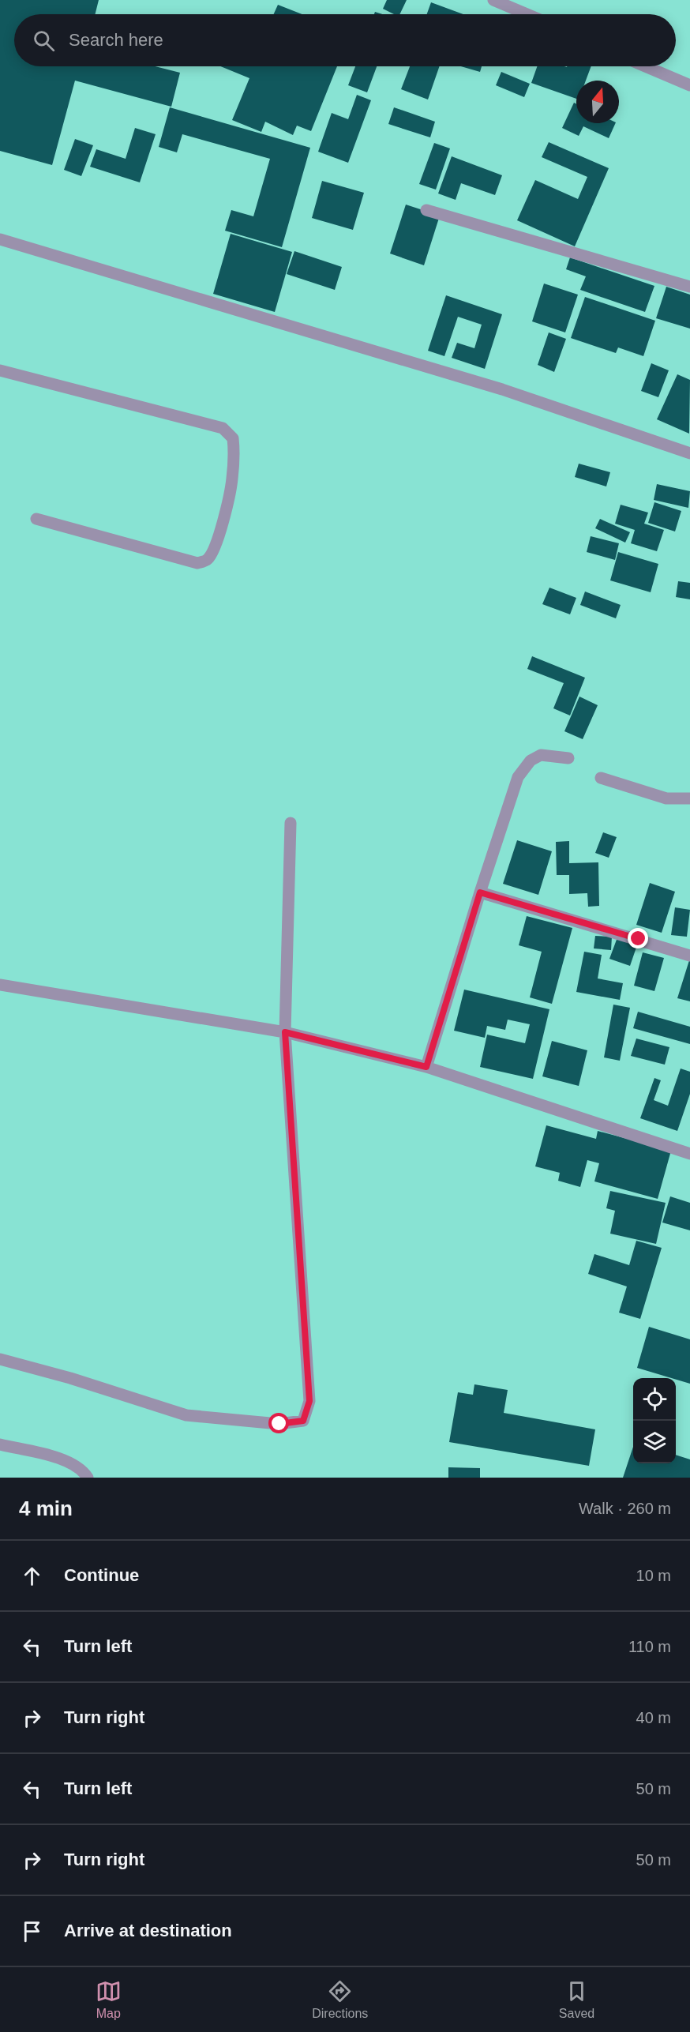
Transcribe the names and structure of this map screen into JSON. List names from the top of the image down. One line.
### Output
{"north":"top","page":{"search":"Search here","heading":["4 min","Walk · 260 m"],"list":[["Continue","10 m"],["Turn left","110 m"],["Turn right","40 m"],["Turn left","50 m"],["Turn right","50 m"],"Arrive at destination"],"nav":["Map","Directions","Saved"]}}
